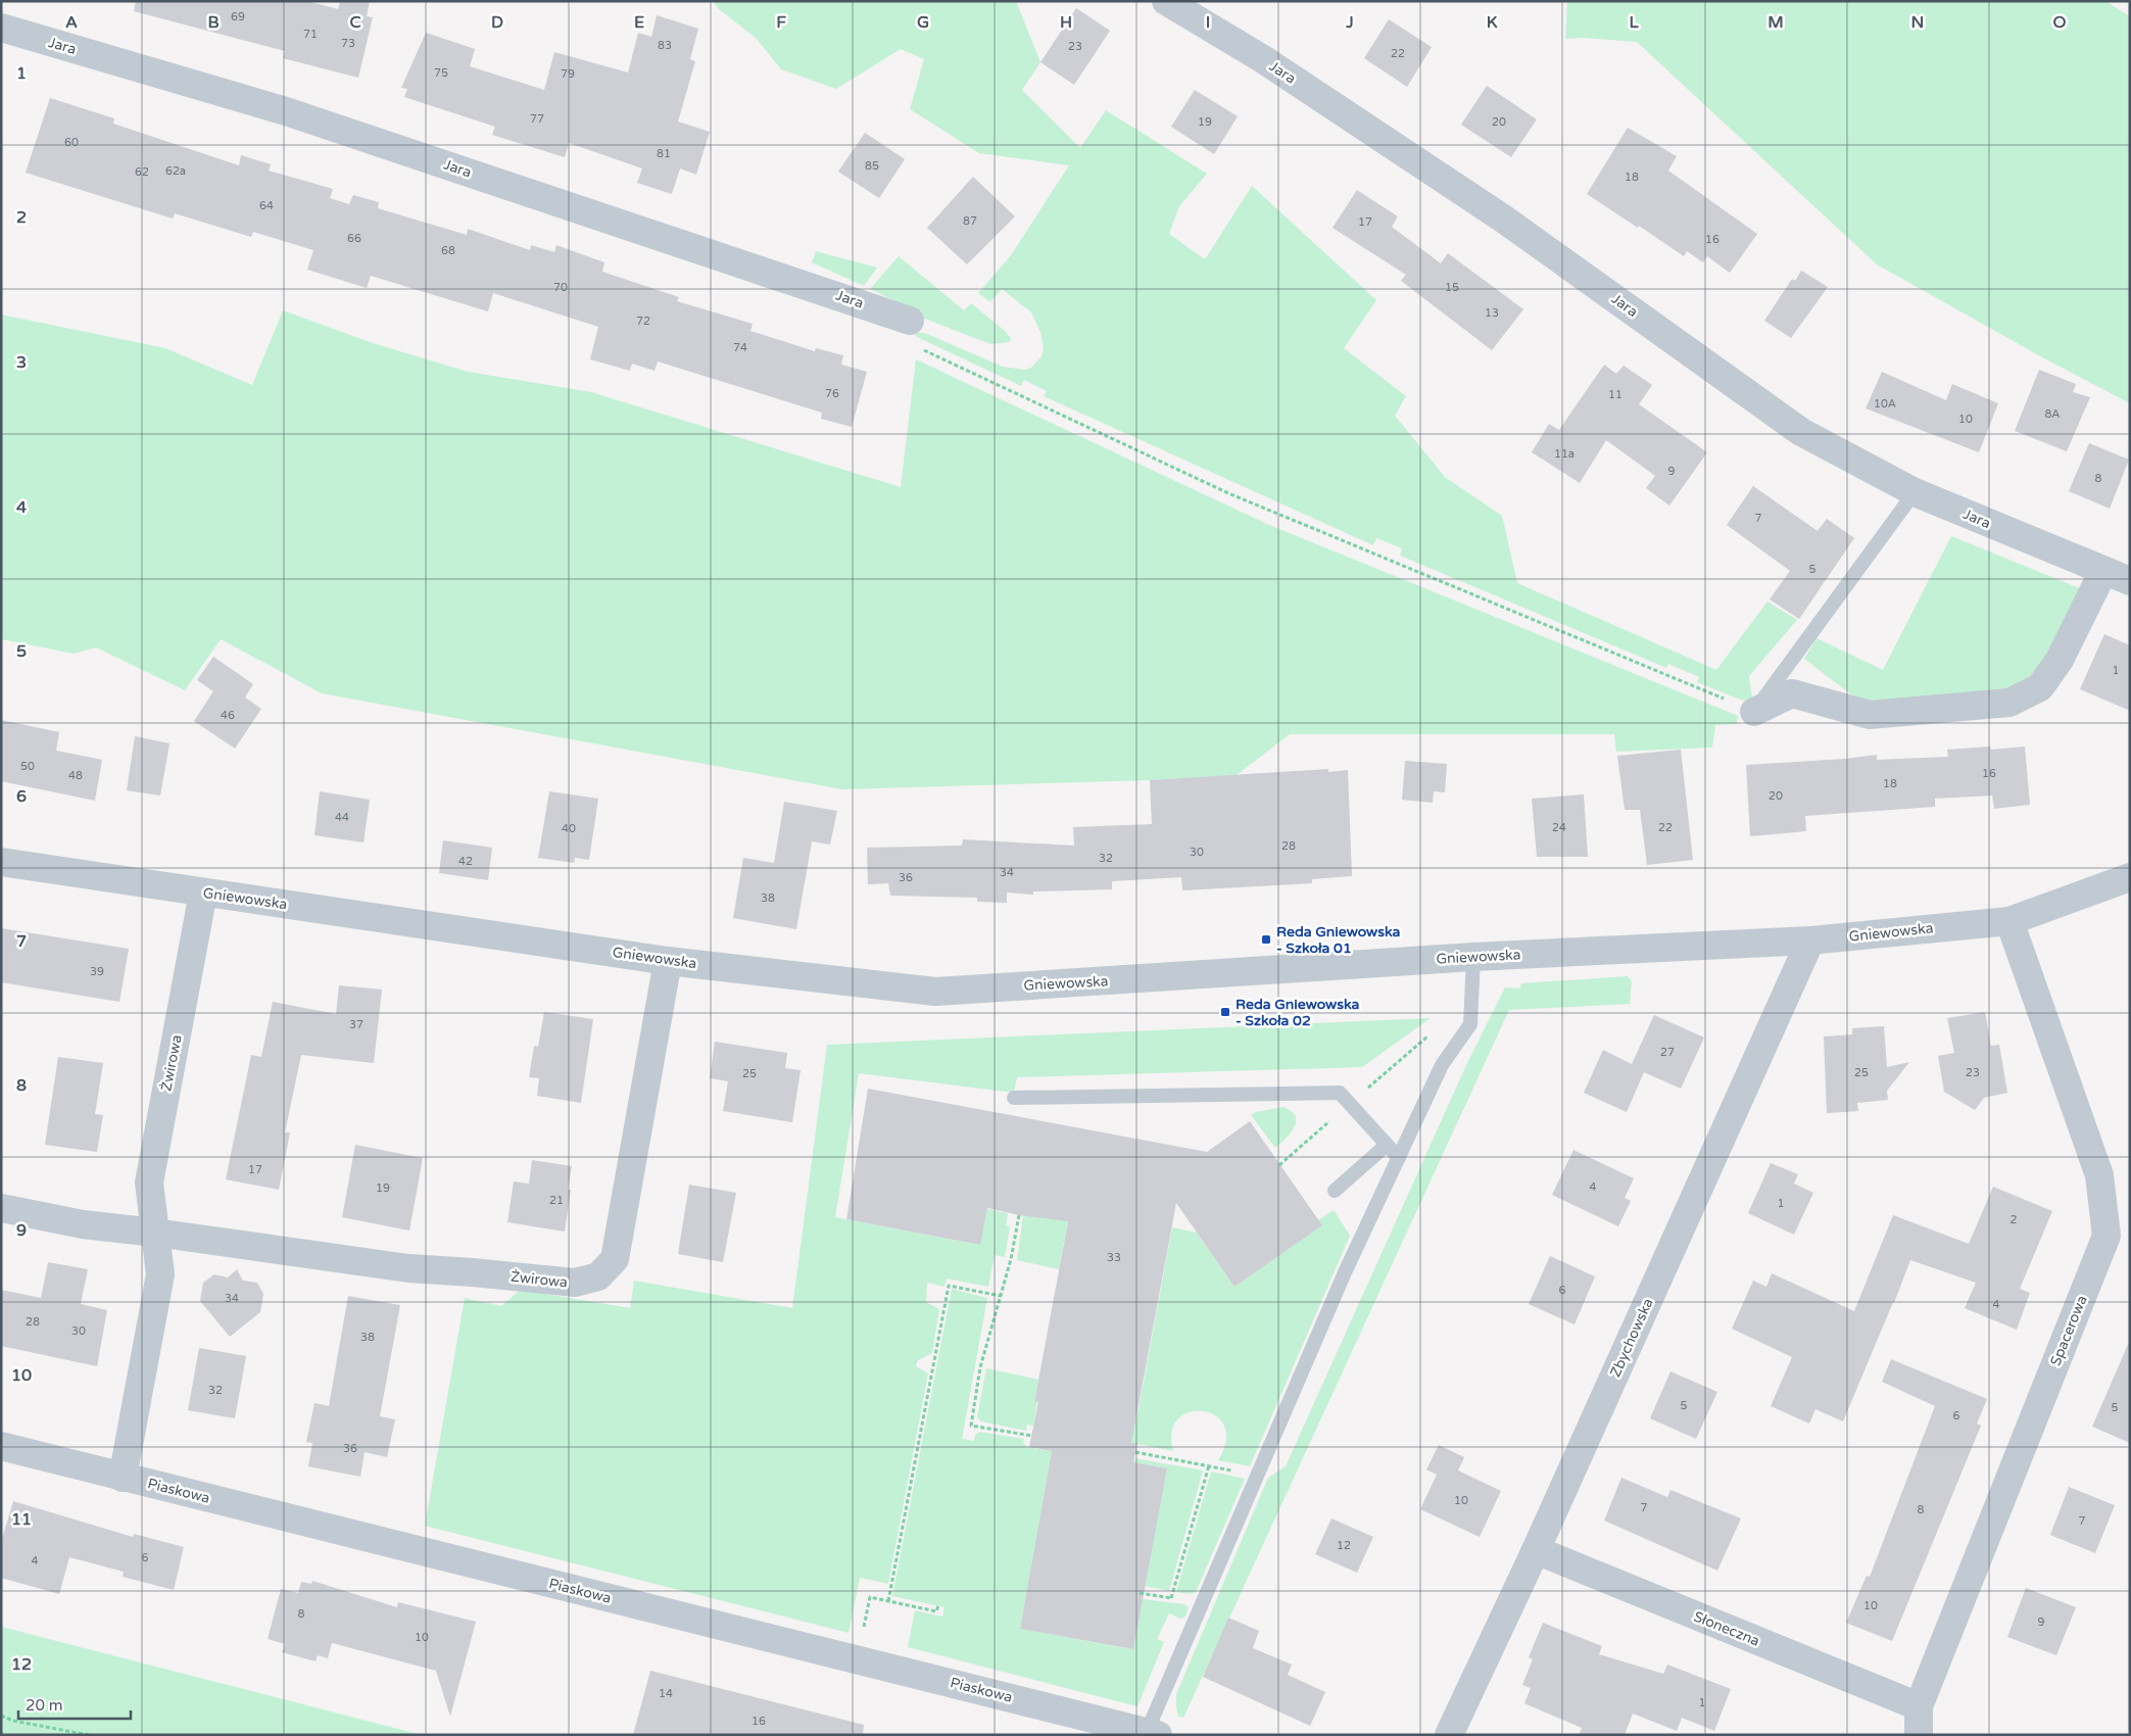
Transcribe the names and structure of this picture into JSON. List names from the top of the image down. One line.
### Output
{"streets":{"street":["Jara","Gniewowska","Żwirowa","Spacerowa","Zbychowska","Piaskowa","Słoneczna"]},"crossings":[["Gniewowska","Żwirowa"],["Gniewowska","Spacerowa"],["Gniewowska","Zbychowska"],["Żwirowa","Piaskowa"],["Spacerowa","Słoneczna"],["Zbychowska","Słoneczna"]],"places":{"transit":["Reda Gniewowska - Szkoła 01","Reda Gniewowska - Szkoła 02"]},"house_numbers":["69","71","73","83","23","22","75","79","77","19","20","60","81","85","62a","62","18","64","87","17","66","16","68","70","15","13","72","74","76","11","10A","8A","10","11a","9","8","7","5","1","46","50","16","48","18","20","44","24","22","40","28","30","32","42","34","36","38","39","37","27","25","23","25","17","4","19","21","1","2","33","6","34","4","28","30","38","32","5","5","6","36","10","7","8","7","12","6","4","10","8","9","10","14","1","16"],"scale_bar":"20 m","grid":{"columns":["A","B","C","D","E","F","G","H","I","J","K","L","M","N","O"],"rows":["1","2","3","4","5","6","7","8","9","10","11","12"]}}
